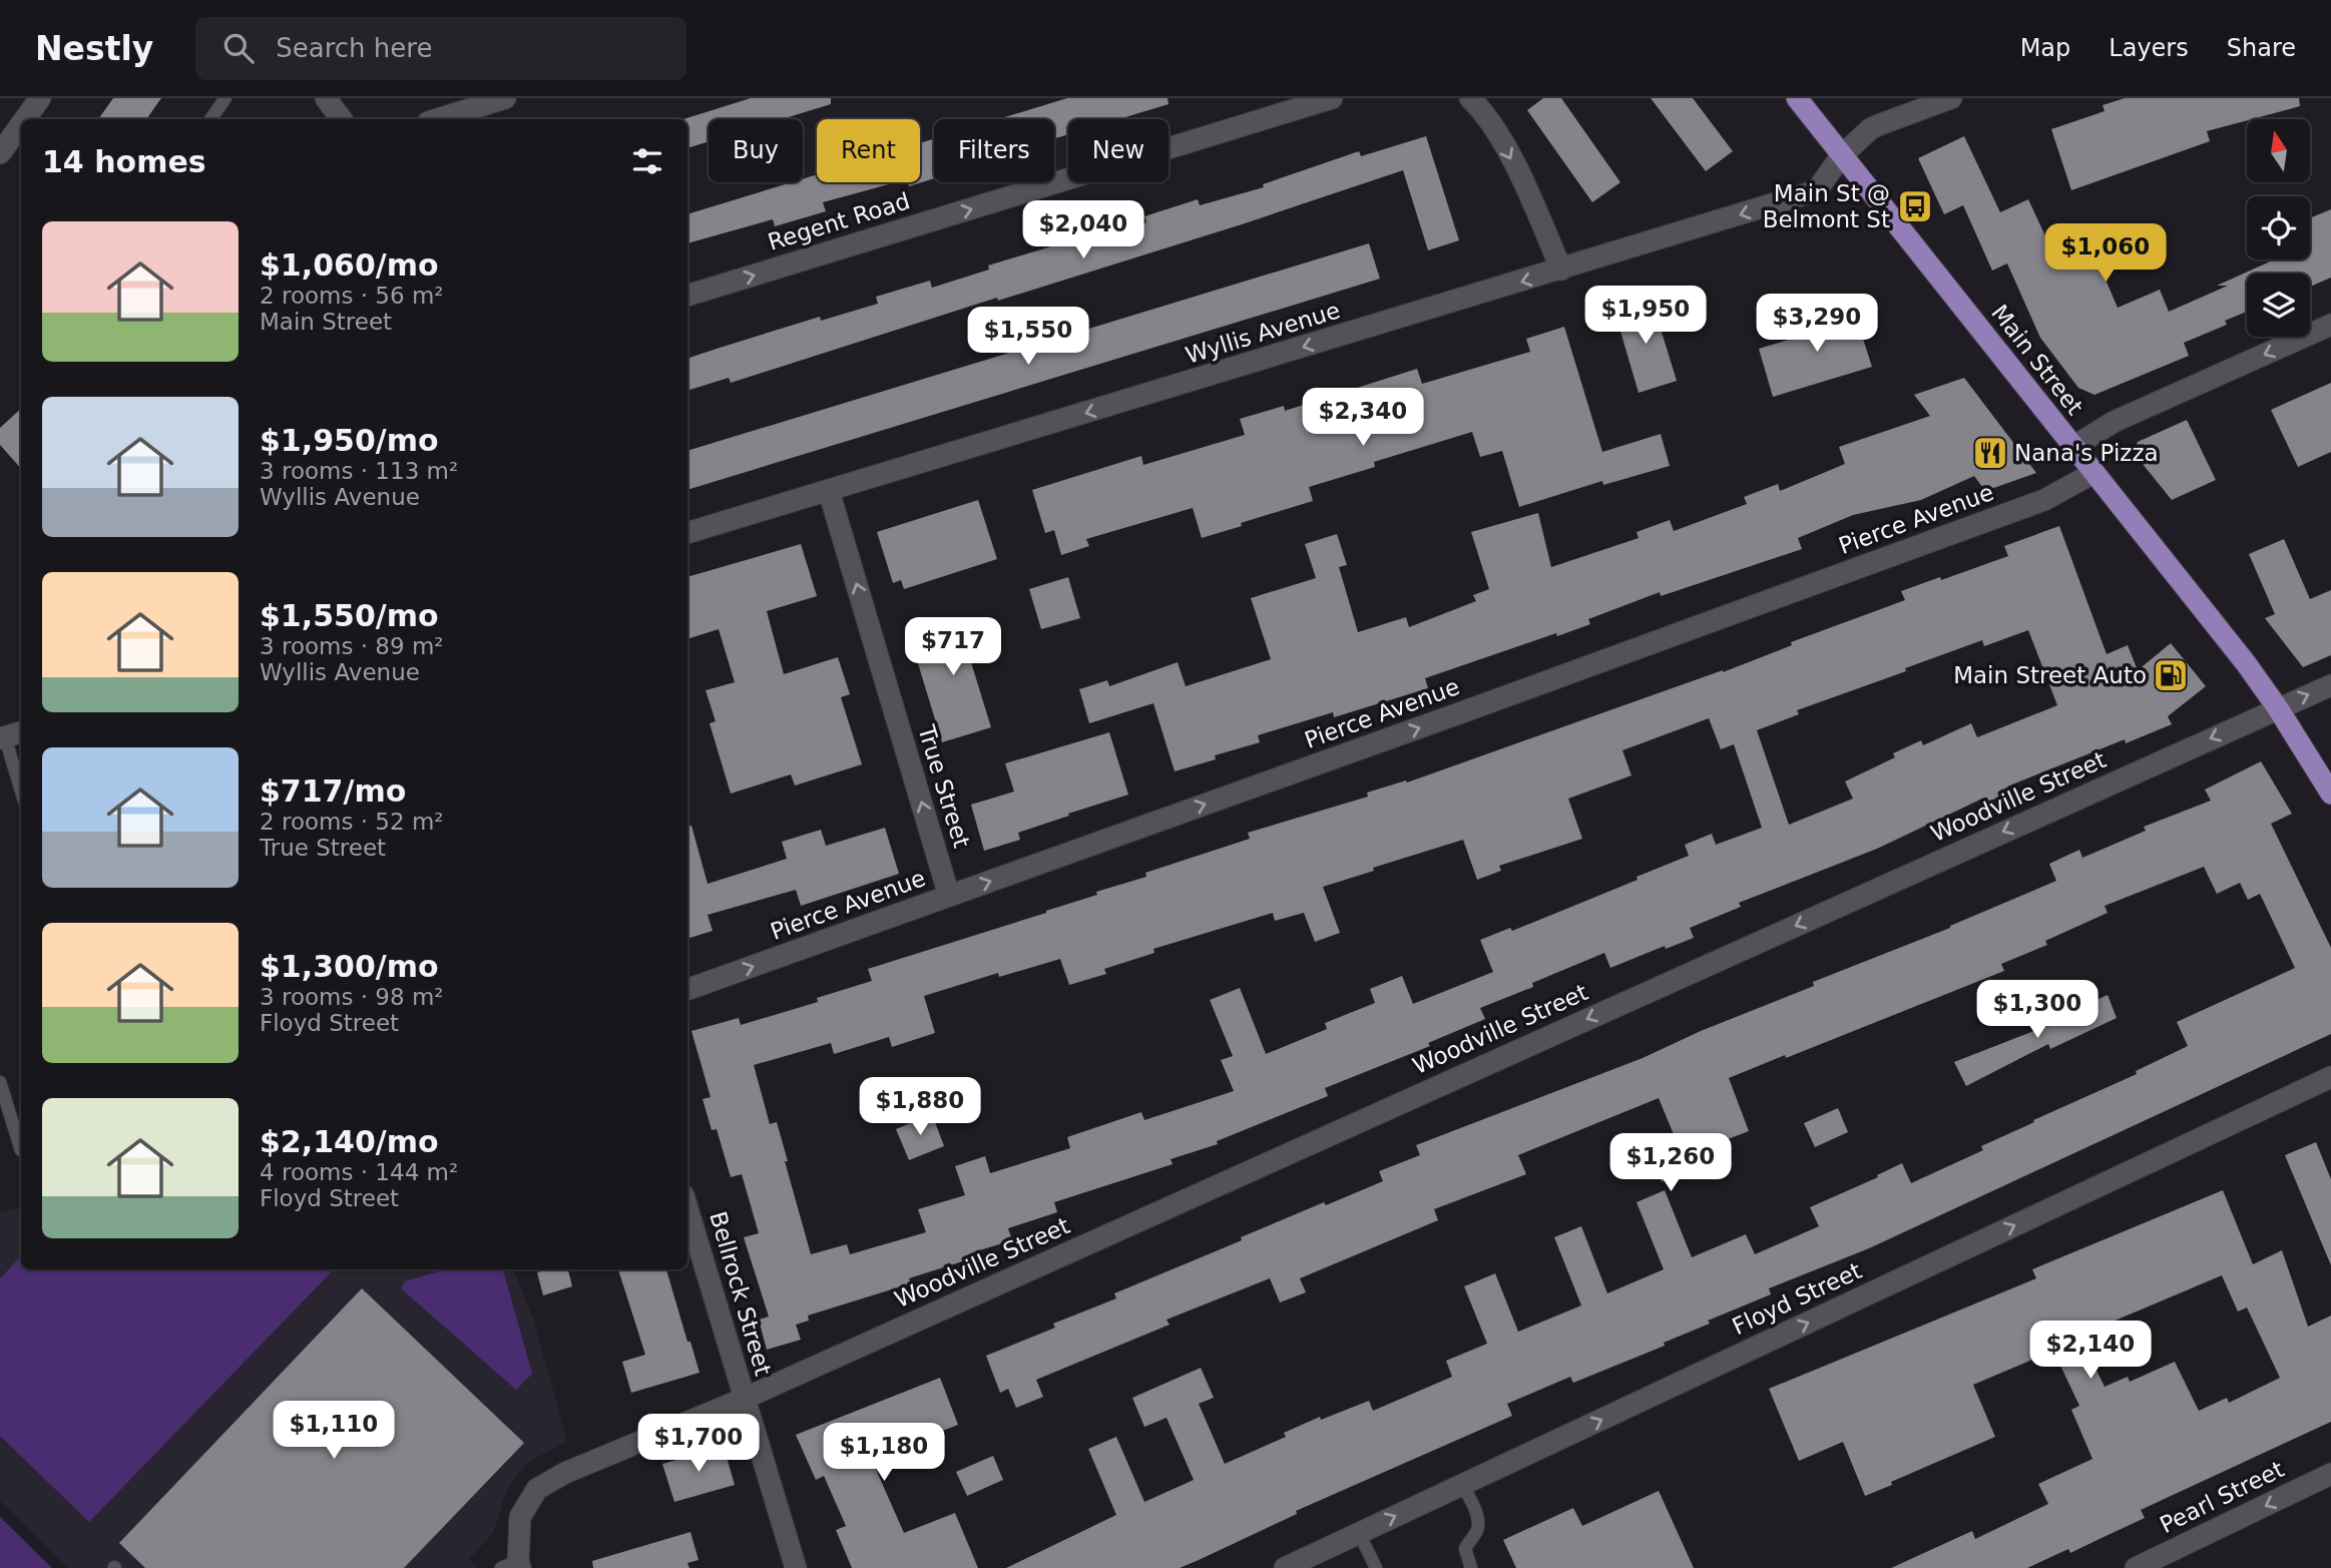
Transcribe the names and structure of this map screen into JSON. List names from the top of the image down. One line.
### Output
{"streets":{"main road":["Main Street"],"street":["Regent Road","Wyllis Avenue","Pierce Avenue","True Street","Woodville Street","Bellrock Street","Floyd Street","Pearl Street"]},"crossings":[["Wyllis Avenue","Main Street"],["Wyllis Avenue","True Street"],["Main Street","Pierce Avenue"],["Main Street","Woodville Street"],["Pierce Avenue","True Street"],["Woodville Street","Bellrock Street"]],"one_way":["Regent Road","Wyllis Avenue","Pierce Avenue","True Street","Woodville Street","Floyd Street","Pearl Street"],"places":{"bus stop":["Main St @ Belmont St"],"restaurant":["Nana's Pizza"],"fuel station":["Main Street Auto"]},"north":"top","page":{"header":"Nestly","search":"Search here","nav":["Map","Layers","Share"],"chip":["Buy","Rent","Filters","New"],"heading":"14 homes","price":["$2,040","$1,060","$1,950","$3,290","$1,550","$2,340","$717","$1,300","$1,880","$1,260","$2,140","$1,110","$1,700","$1,180"],"list":[{"name":"$1,060/mo","note":"2 rooms · 56 m² · Main Street"},{"name":"$1,950/mo","note":"3 rooms · 113 m² · Wyllis Avenue"},{"name":"$1,550/mo","note":"3 rooms · 89 m² · Wyllis Avenue"},{"name":"$717/mo","note":"2 rooms · 52 m² · True Street"},{"name":"$1,300/mo","note":"3 rooms · 98 m² · Floyd Street"},{"name":"$2,140/mo","note":"4 rooms · 144 m² · Floyd Street"}]}}
